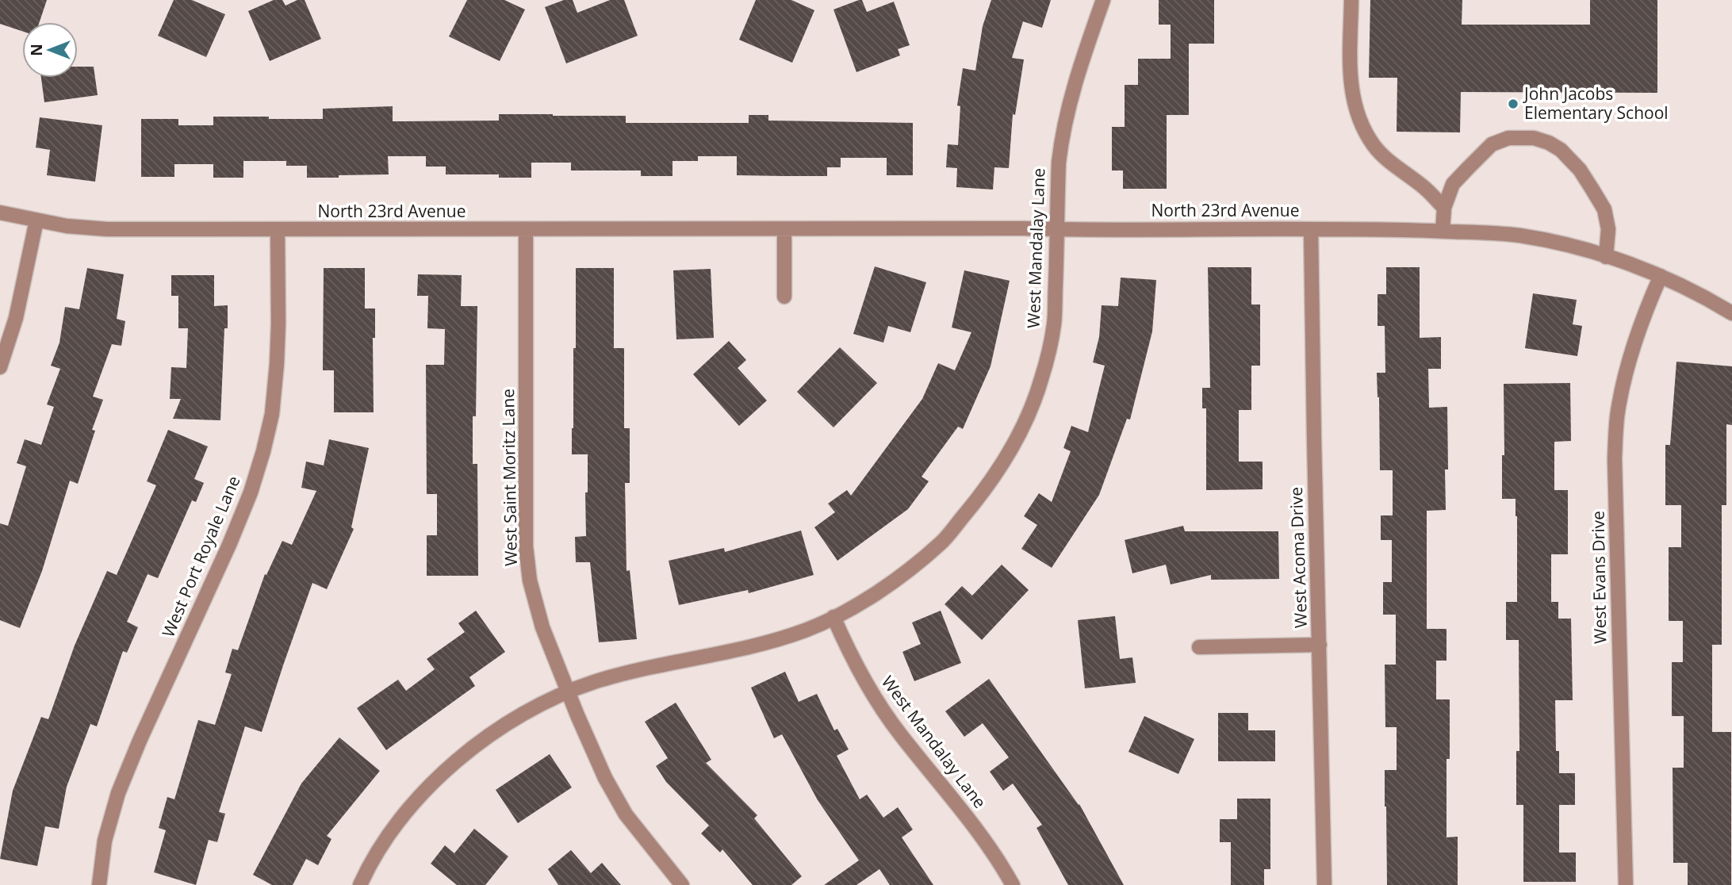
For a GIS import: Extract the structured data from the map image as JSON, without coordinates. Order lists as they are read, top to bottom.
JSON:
{
  "streets": {
    "street": [
      "North 23rd Avenue",
      "West Mandalay Lane",
      "West Saint Moritz Lane",
      "West Port Royale Lane",
      "West Acoma Drive",
      "West Evans Drive"
    ]
  },
  "crossings": [
    ["North 23rd Avenue", "West Mandalay Lane"],
    ["North 23rd Avenue", "West Saint Moritz Lane"],
    ["North 23rd Avenue", "West Port Royale Lane"],
    ["North 23rd Avenue", "West Acoma Drive"],
    ["North 23rd Avenue", "West Evans Drive"],
    ["West Mandalay Lane", "West Saint Moritz Lane"]
  ],
  "places": ["John Jacobs Elementary School"],
  "north": "left"
}
